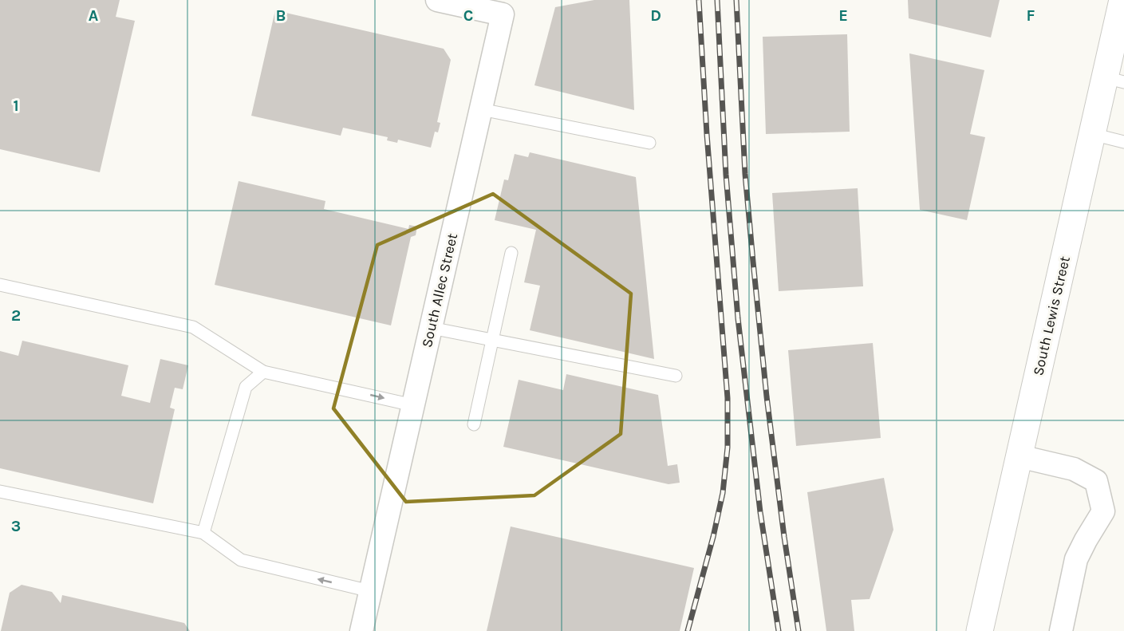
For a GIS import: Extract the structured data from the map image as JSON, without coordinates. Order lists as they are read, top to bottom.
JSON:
{
  "streets": {
    "main road": ["South Lewis Street"],
    "street": ["South Allec Street"]
  },
  "grid": {
    "columns": [
      "A",
      "B",
      "C",
      "D",
      "E",
      "F"
    ],
    "rows": ["1", "2", "3"]
  }
}
